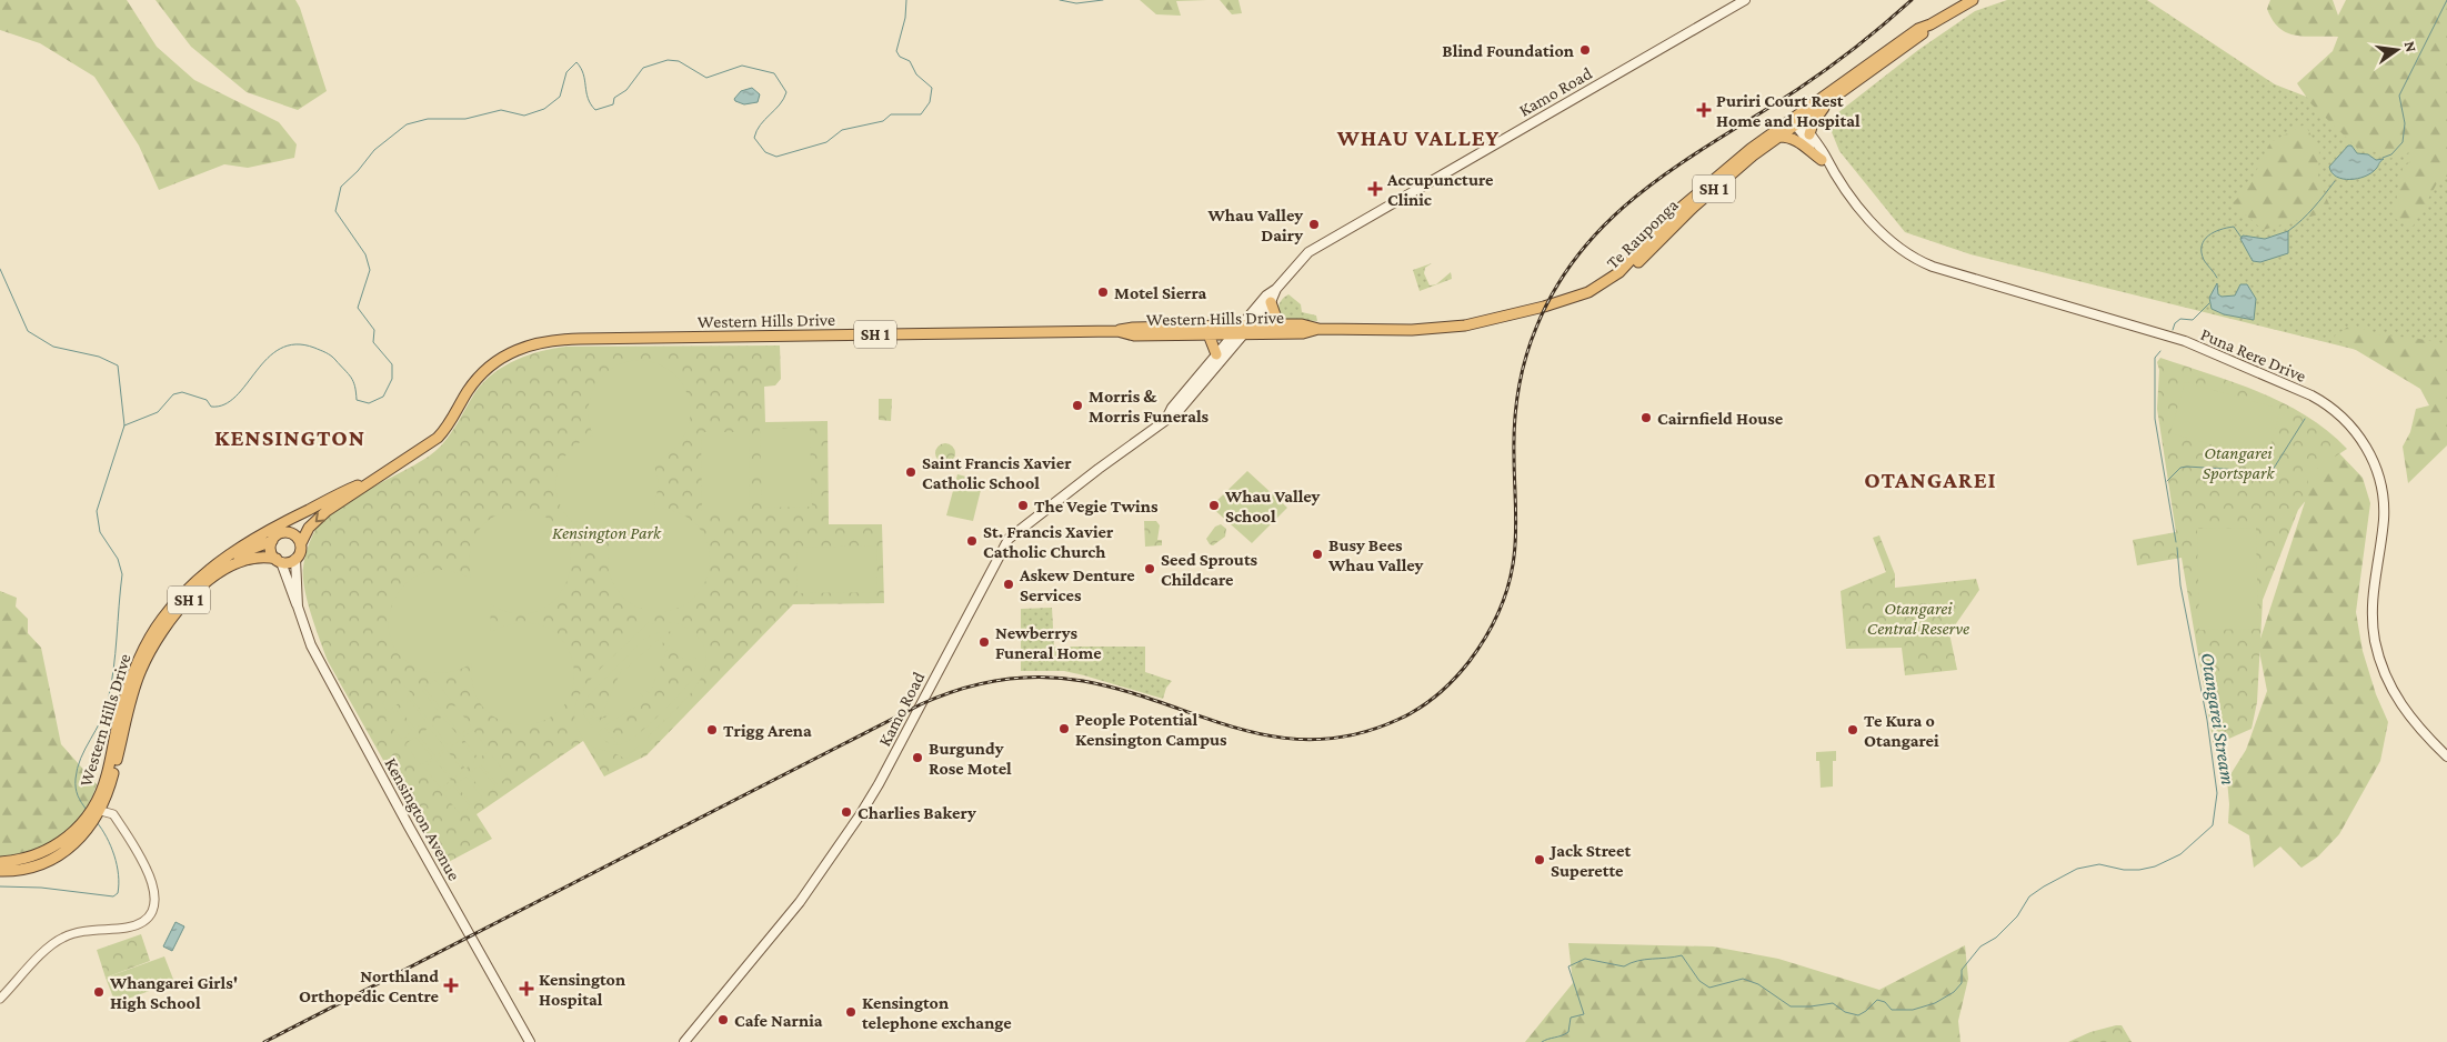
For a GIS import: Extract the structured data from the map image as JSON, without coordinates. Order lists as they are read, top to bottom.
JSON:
{
  "streets": {
    "highway": ["SH 1", "Te Rauponga", "Western Hills Drive"],
    "main road": ["Kamo Road", "Puna Rere Drive", "Kensington Avenue"]
  },
  "crossings": [
    ["Kamo Road", "Te Rauponga"],
    ["Kamo Road", "Western Hills Drive"],
    ["SH 1", "Western Hills Drive"],
    ["SH 1", "Kensington Avenue"],
    ["Te Rauponga", "Western Hills Drive"],
    ["Te Rauponga", "Puna Rere Drive"],
    ["Western Hills Drive", "Kensington Avenue"]
  ],
  "districts": ["WHAU VALLEY", "KENSINGTON", "OTANGAREI"],
  "water": ["Otangarei Stream"],
  "parks": ["Otangarei Sportspark", "Kensington Park", "Otangarei Central Reserve"],
  "places": {
    "other": [
      "Blind Foundation",
      "Whau Valley Dairy",
      "Motel Sierra",
      "Morris & Morris Funerals",
      "Cairnfield House",
      "Saint Francis Xavier Catholic School",
      "The Vegie Twins",
      "Whau Valley School",
      "St. Francis Xavier Catholic Church",
      "Busy Bees Whau Valley",
      "Seed Sprouts Childcare",
      "Askew Denture Services",
      "Newberrys Funeral Home",
      "People Potential Kensington Campus",
      "Trigg Arena",
      "Te Kura o Otangarei",
      "Burgundy Rose Motel",
      "Charlies Bakery",
      "Jack Street Superette",
      "Whangarei Girls' High School",
      "Kensington telephone exchange",
      "Cafe Narnia"
    ],
    "health": [
      "Puriri Court Rest Home and Hospital",
      "Accupuncture Clinic",
      "Northland Orthopedic Centre",
      "Kensington Hospital"
    ]
  },
  "north": "right"
}
